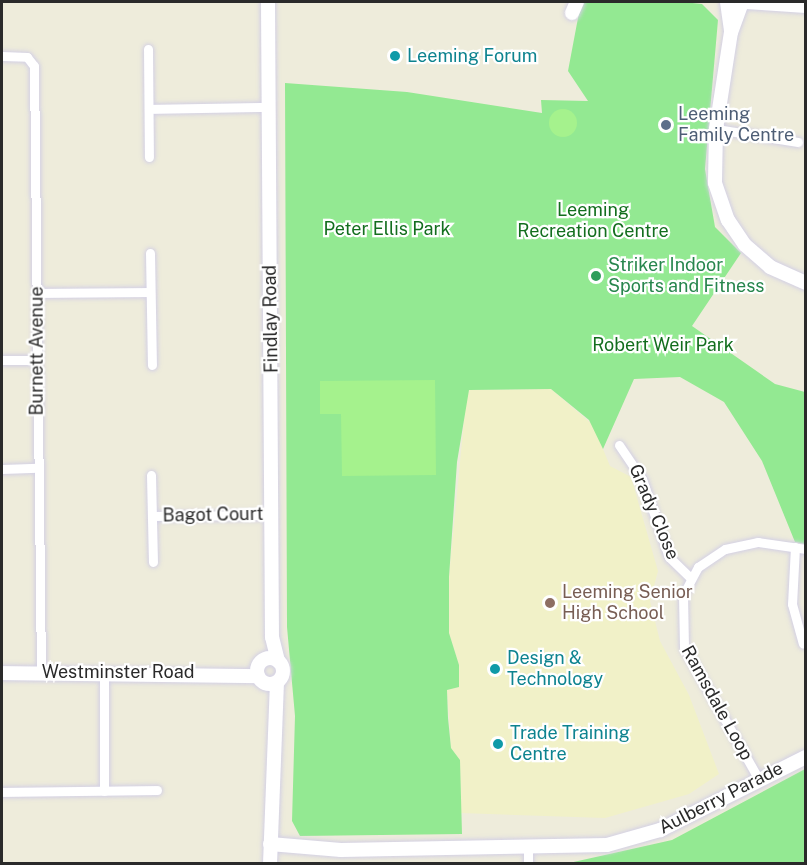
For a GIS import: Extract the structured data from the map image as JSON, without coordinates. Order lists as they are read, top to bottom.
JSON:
{
  "streets": {
    "main road": ["Findlay Road", "Westminster Road", "Aulberry Parade"],
    "street": [
      "Burnett Avenue",
      "Grady Close",
      "Bagot Court",
      "Ramsdale Loop"
    ]
  },
  "crossings": [
    ["Findlay Road", "Bagot Court"],
    ["Findlay Road", "Westminster Road"],
    ["Burnett Avenue", "Westminster Road"],
    ["Grady Close", "Ramsdale Loop"],
    ["Ramsdale Loop", "Aulberry Parade"]
  ],
  "parks": ["Leeming Recreation Centre", "Peter Ellis Park", "Robert Weir Park"],
  "places": [
    "Leeming Forum",
    "Leeming Family Centre",
    "Striker Indoor Sports and Fitness",
    "Leeming Senior High School",
    "Design & Technology",
    "Trade Training Centre"
  ]
}
